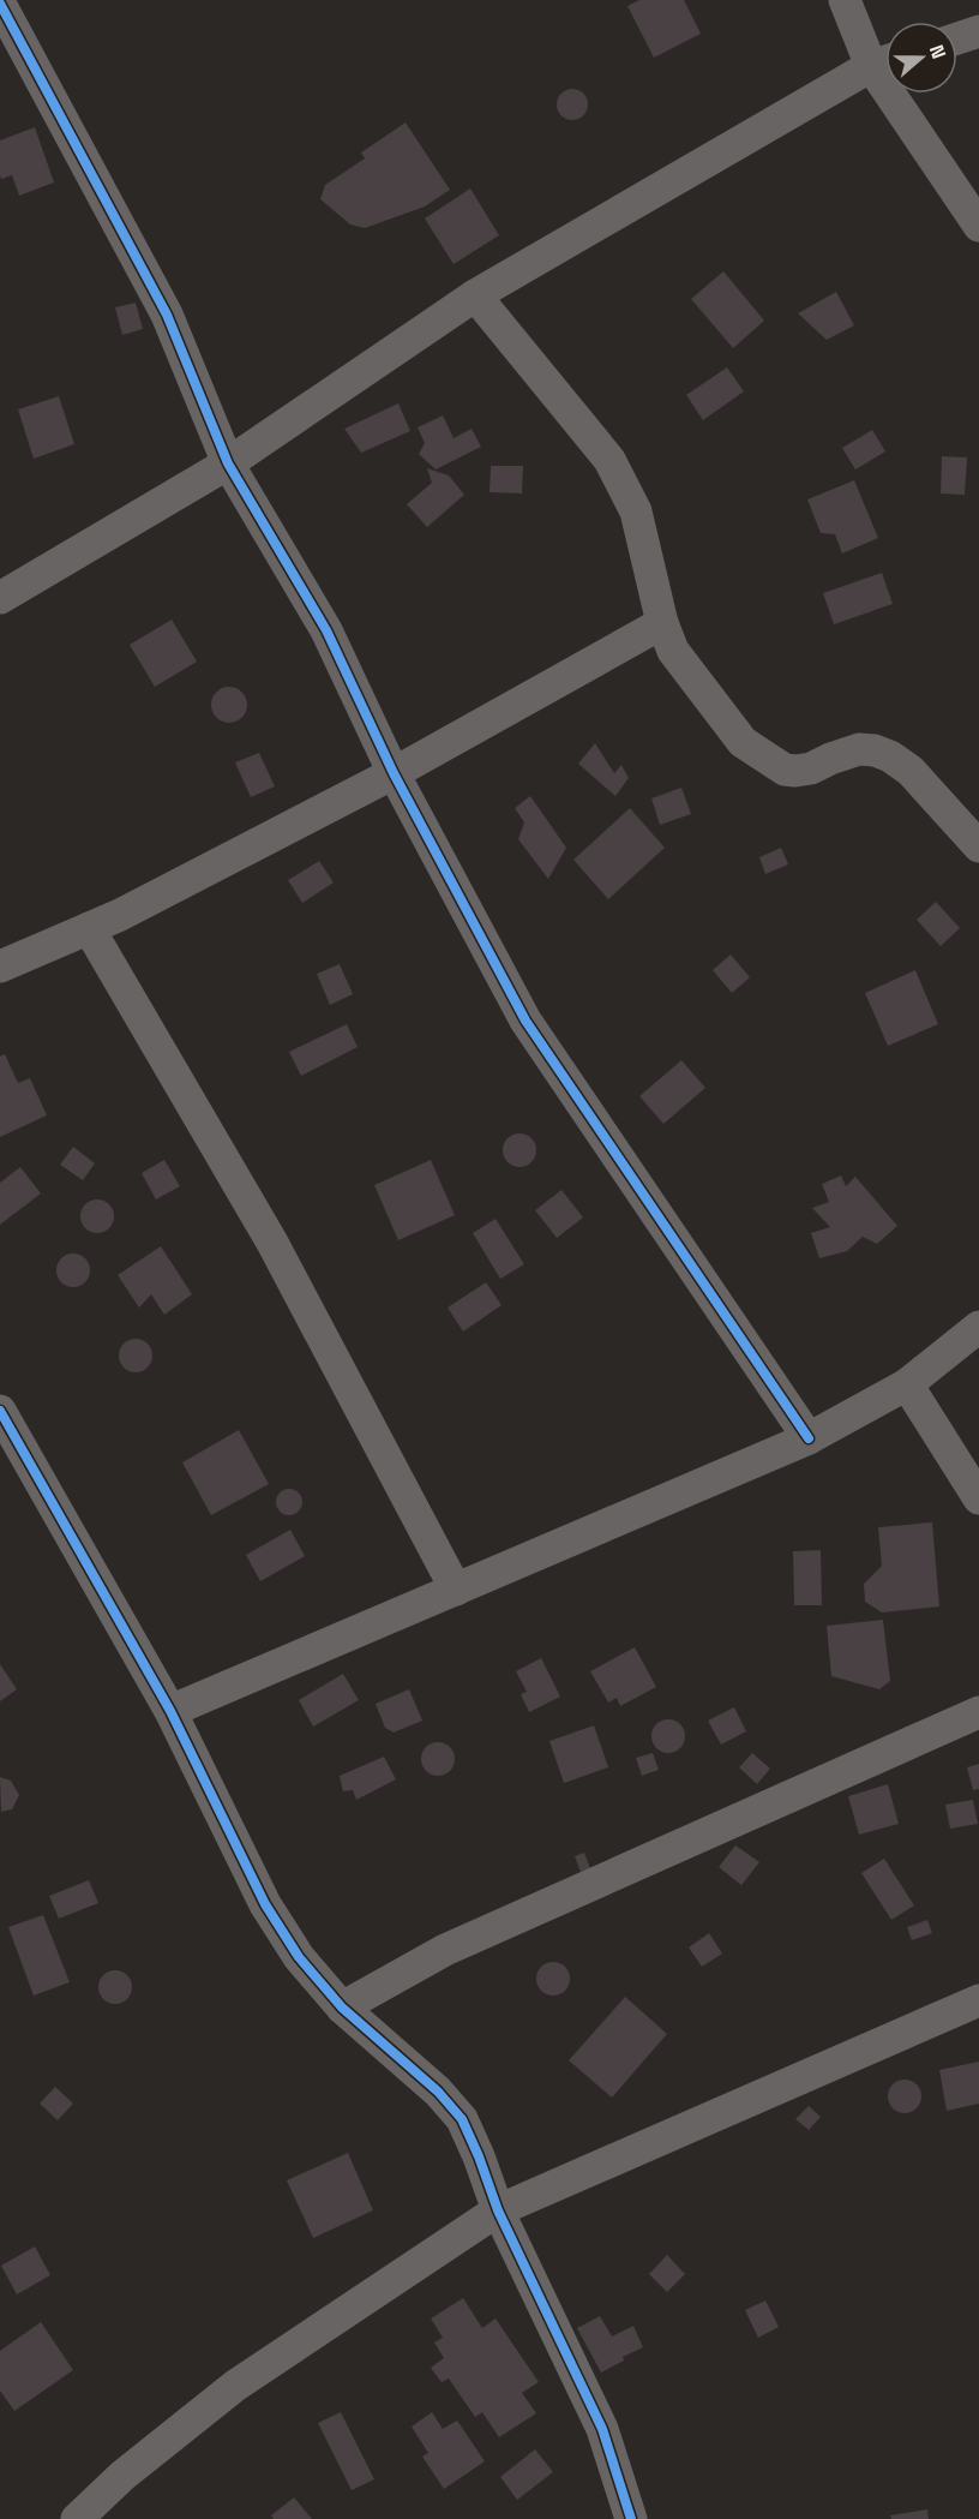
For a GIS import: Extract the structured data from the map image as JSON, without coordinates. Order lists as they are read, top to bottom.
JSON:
{
  "north": "right"
}
